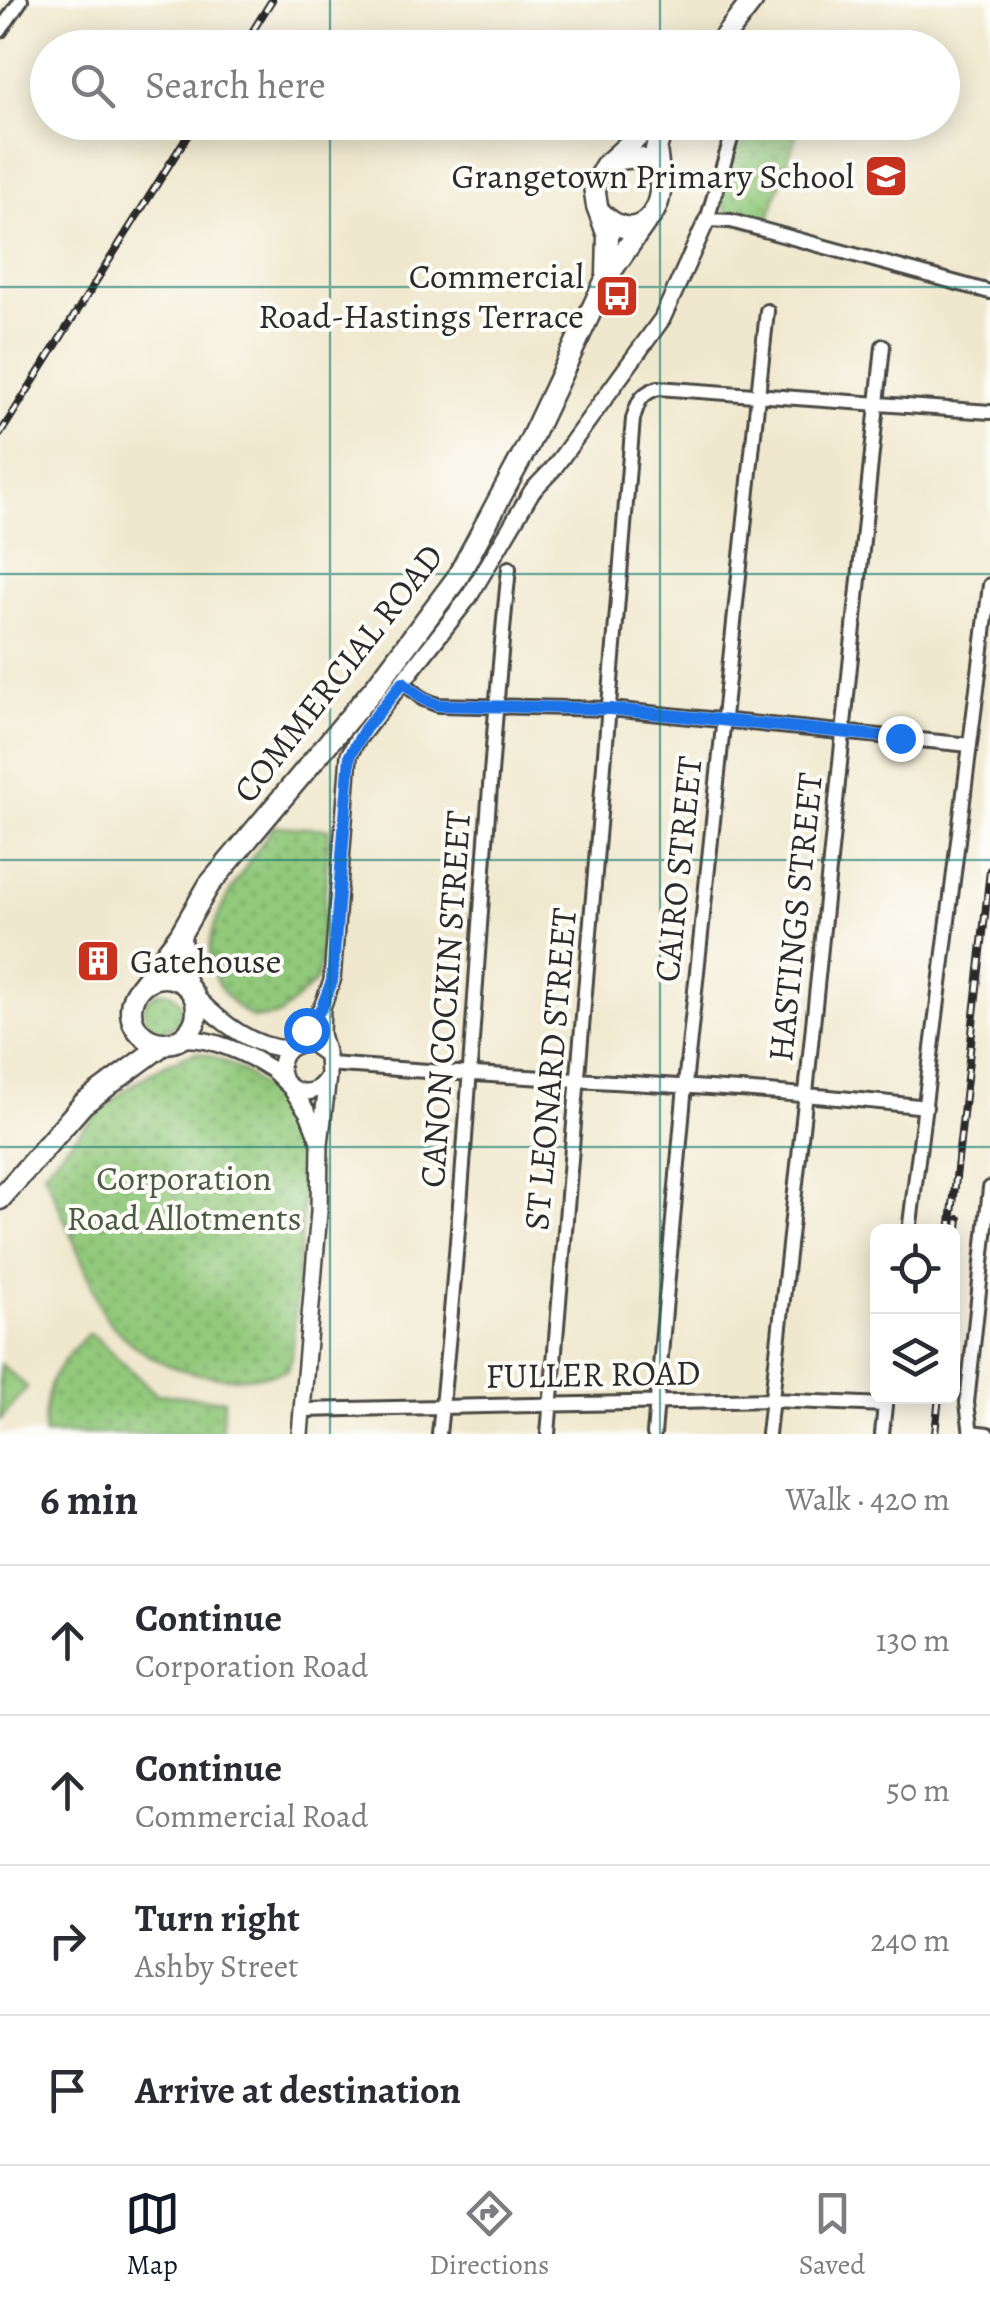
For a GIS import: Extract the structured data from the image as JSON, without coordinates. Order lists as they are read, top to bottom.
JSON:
{
  "streets": {
    "highway": ["COMMERCIAL ROAD"],
    "street": [
      "CAIRO STREET",
      "HASTINGS STREET",
      "CANON COCKIN STREET",
      "ST LEONARD STREET",
      "FULLER ROAD"
    ]
  },
  "crossings": [
    ["CAIRO STREET", "ST LEONARD STREET"],
    ["CAIRO STREET", "FULLER ROAD"],
    ["HASTINGS STREET", "FULLER ROAD"],
    ["CANON COCKIN STREET", "FULLER ROAD"],
    ["ST LEONARD STREET", "FULLER ROAD"]
  ],
  "parks": ["Corporation Road Allotments"],
  "places": {
    "school or university": ["Grangetown Primary School"],
    "bus stop": ["Commercial Road-Hastings Terrace"],
    "building": ["Gatehouse"]
  },
  "page": {
    "search": "Search here",
    "heading": ["6 min", "Walk · 420 m"],
    "list": [
      ["Continue", "Corporation Road", "130 m"],
      ["Continue", "Commercial Road", "50 m"],
      ["Turn right", "Ashby Street", "240 m"],
      "Arrive at destination"
    ],
    "nav": ["Map", "Directions", "Saved"]
  }
}
